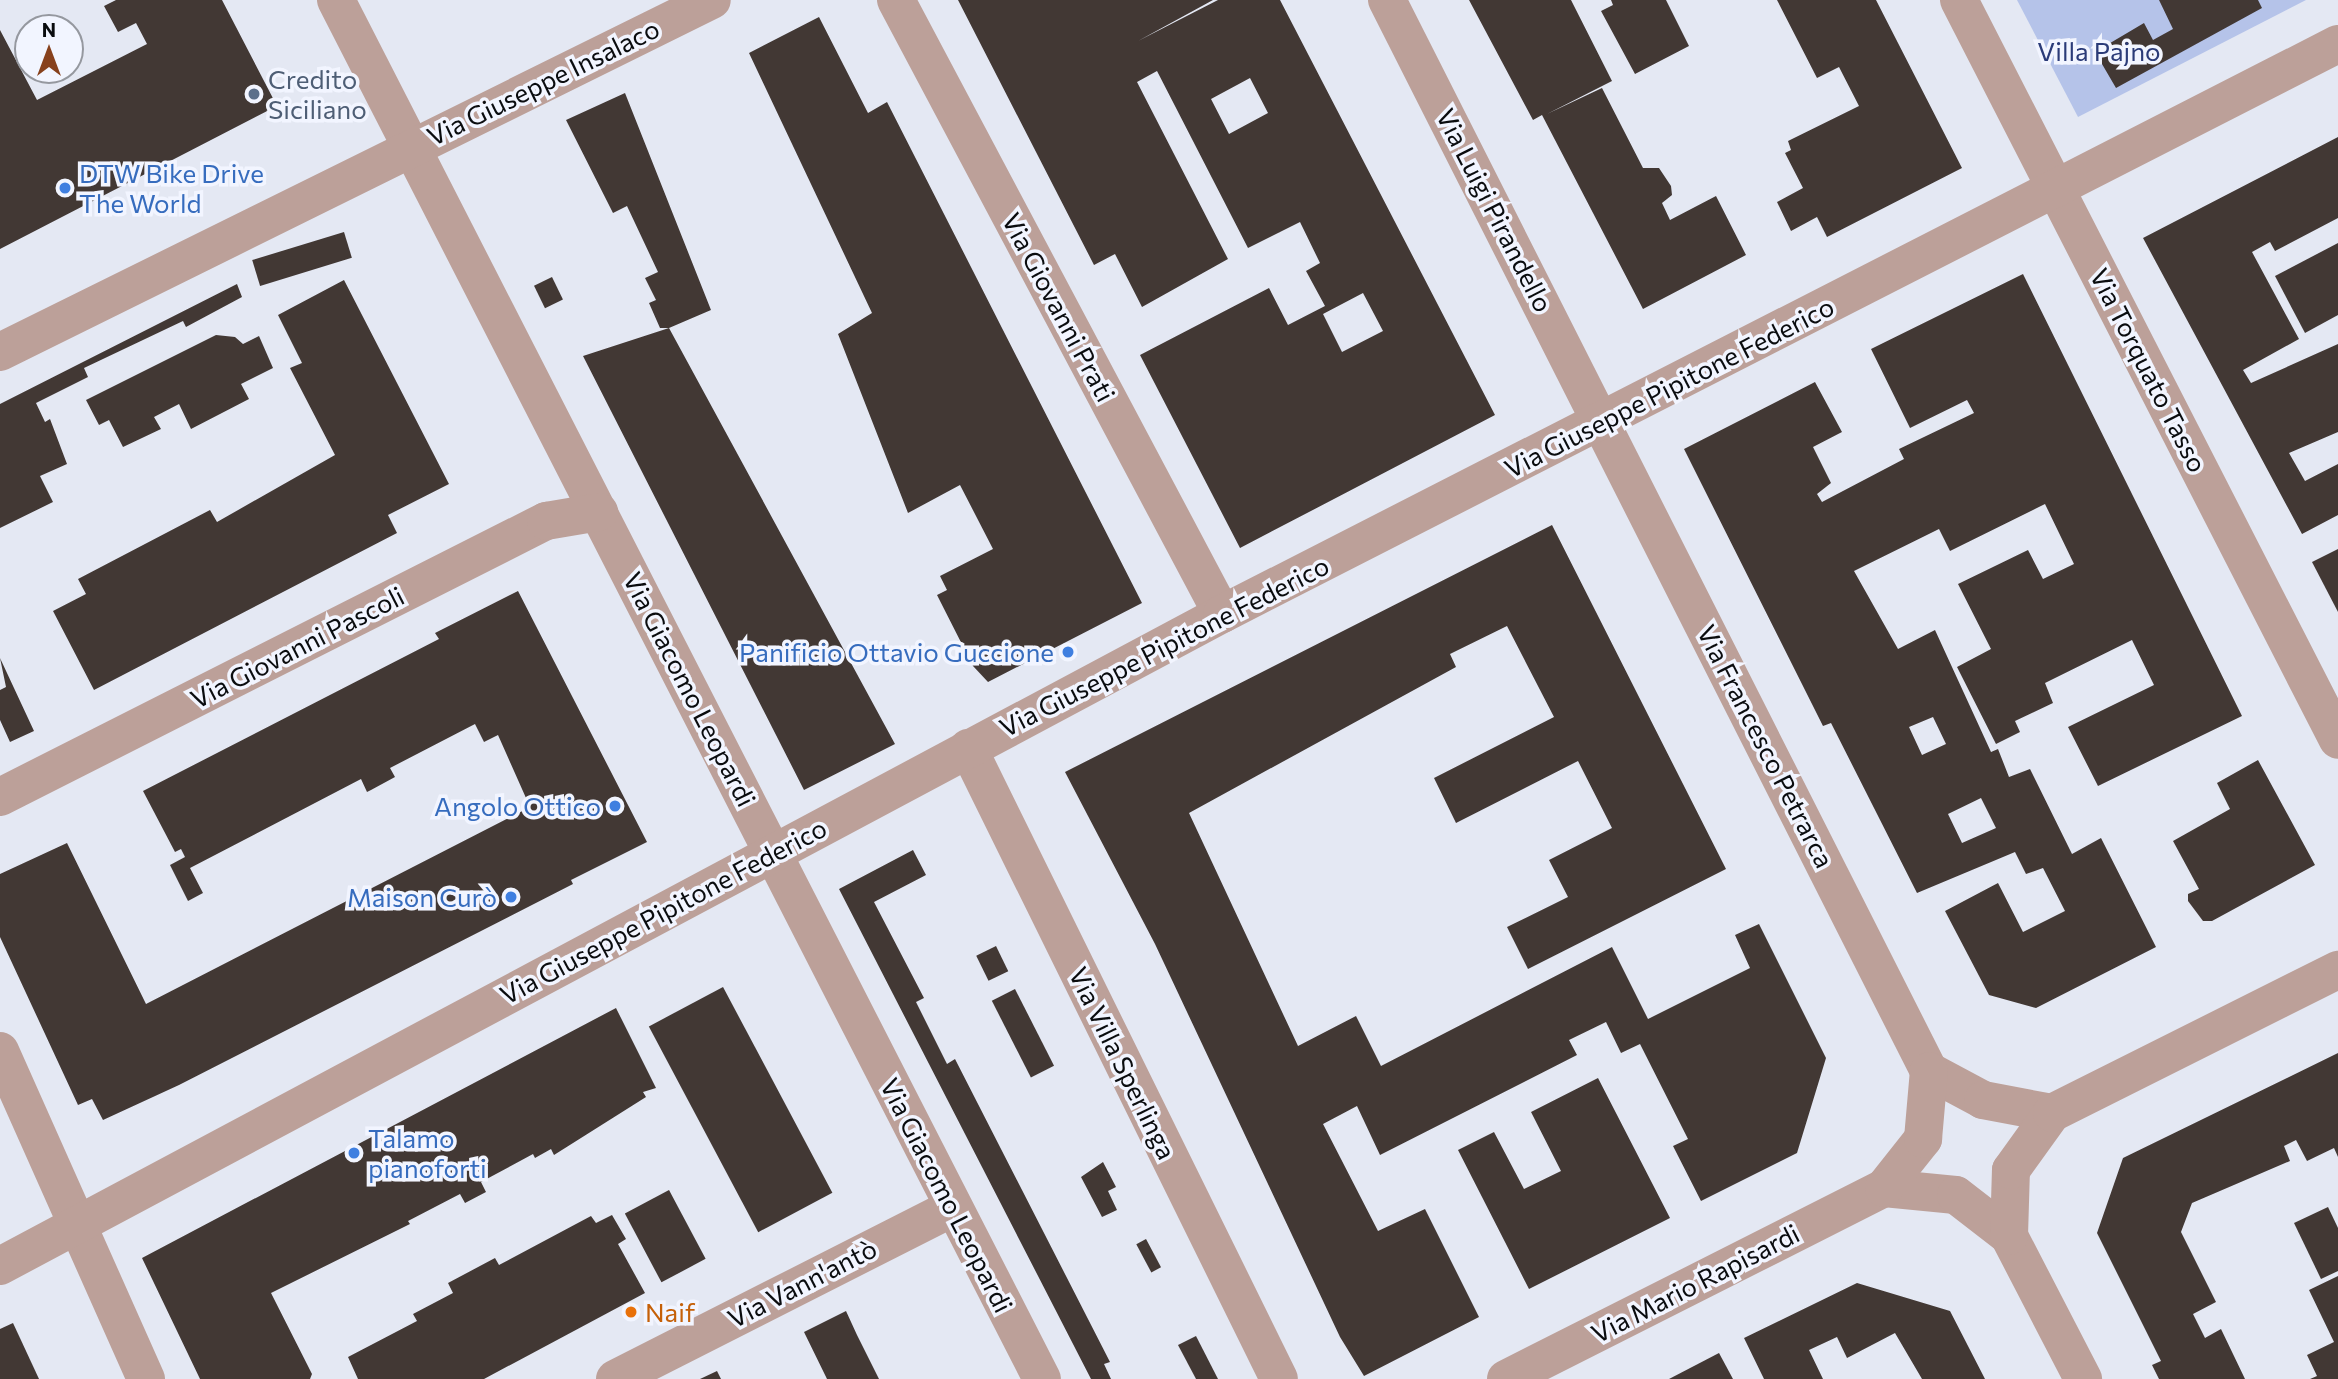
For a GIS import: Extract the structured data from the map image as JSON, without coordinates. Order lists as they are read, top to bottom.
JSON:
{
  "streets": {
    "street": [
      "Via Giuseppe Insalaco",
      "Via Luigi Pirandello",
      "Via Giovanni Prati",
      "Via Torquato Tasso",
      "Via Giuseppe Pipitone Federico",
      "Via Giovanni Pascoli",
      "Via Giacomo Leopardi",
      "Via Francesco Petrarca",
      "Via Villa Sperlinga",
      "Via Vann'antò",
      "Via Mario Rapisardi"
    ]
  },
  "crossings": [
    ["Via Giuseppe Insalaco", "Via Giacomo Leopardi"],
    ["Via Luigi Pirandello", "Via Giuseppe Pipitone Federico"],
    ["Via Luigi Pirandello", "Via Francesco Petrarca"],
    ["Via Giovanni Prati", "Via Giuseppe Pipitone Federico"],
    ["Via Torquato Tasso", "Via Giuseppe Pipitone Federico"],
    ["Via Giuseppe Pipitone Federico", "Via Giacomo Leopardi"],
    ["Via Giuseppe Pipitone Federico", "Via Francesco Petrarca"],
    ["Via Giuseppe Pipitone Federico", "Via Villa Sperlinga"],
    ["Via Giovanni Pascoli", "Via Giacomo Leopardi"],
    ["Via Giacomo Leopardi", "Via Vann'antò"]
  ],
  "parks": ["Villa Pajno"],
  "places": [
    "Credito Siciliano",
    "DTW Bike Drive The World",
    "Panificio Ottavio Guccione",
    "Angolo Ottico",
    "Maison Curò",
    "Talamo pianoforti",
    "Naif"
  ],
  "north": "top"
}
